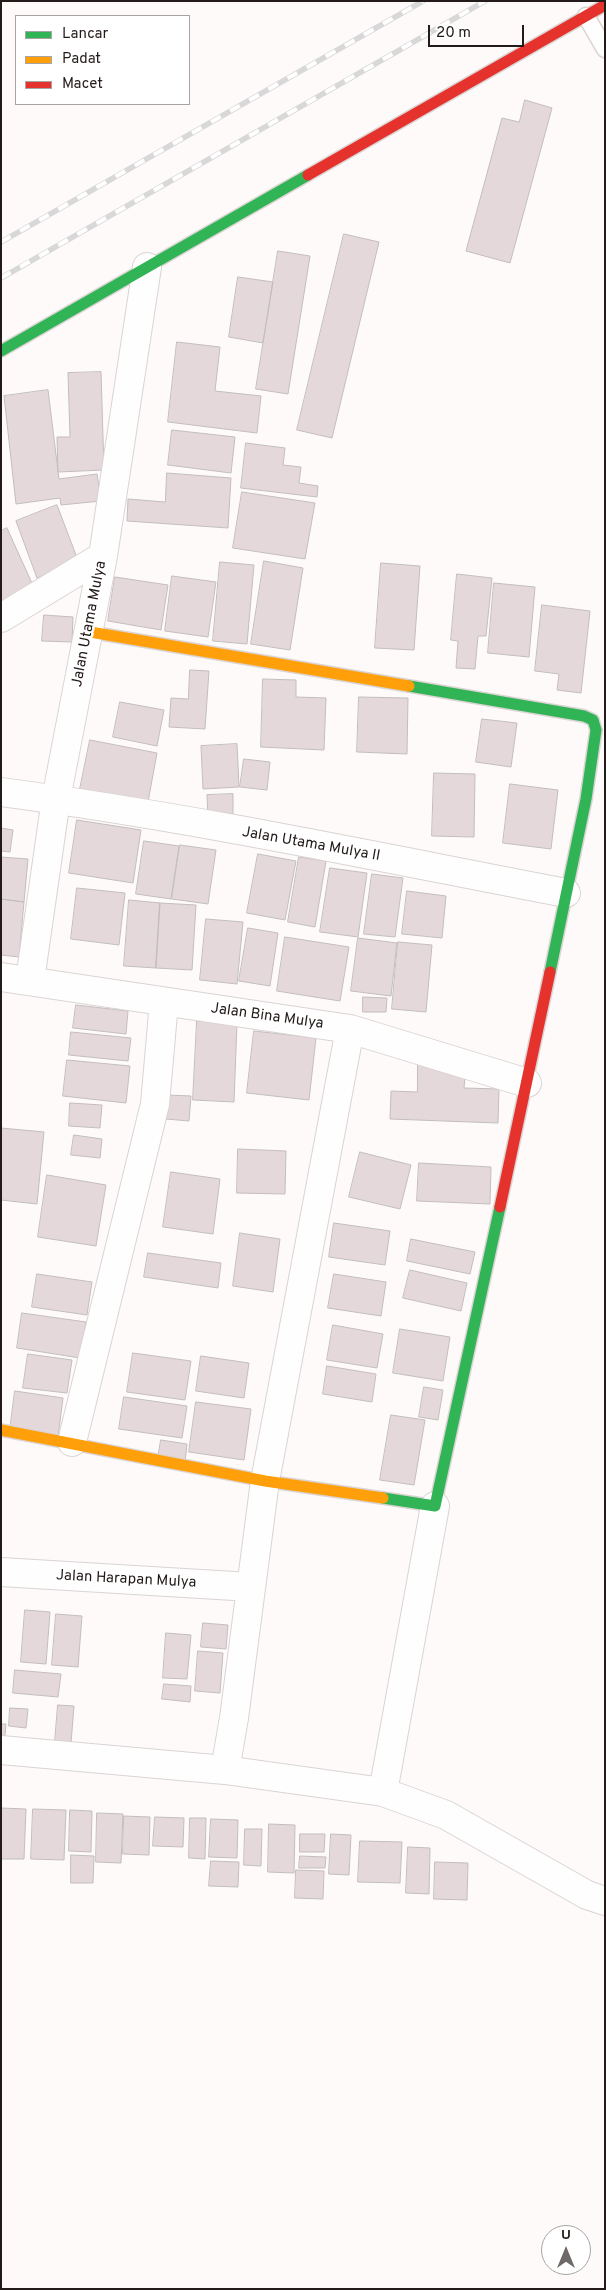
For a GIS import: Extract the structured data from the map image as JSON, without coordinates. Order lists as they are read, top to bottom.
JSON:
{
  "streets": {
    "street": [
      "Jalan Utama Mulya",
      "Jalan Utama Mulya II",
      "Jalan Bina Mulya",
      "Jalan Harapan Mulya"
    ]
  },
  "crossings": [
    ["Jalan Utama Mulya", "Jalan Utama Mulya II"],
    ["Jalan Utama Mulya", "Jalan Bina Mulya"]
  ],
  "legend": ["Lancar", "Padat", "Macet"],
  "scale_bar": "20 m",
  "north": "top"
}
